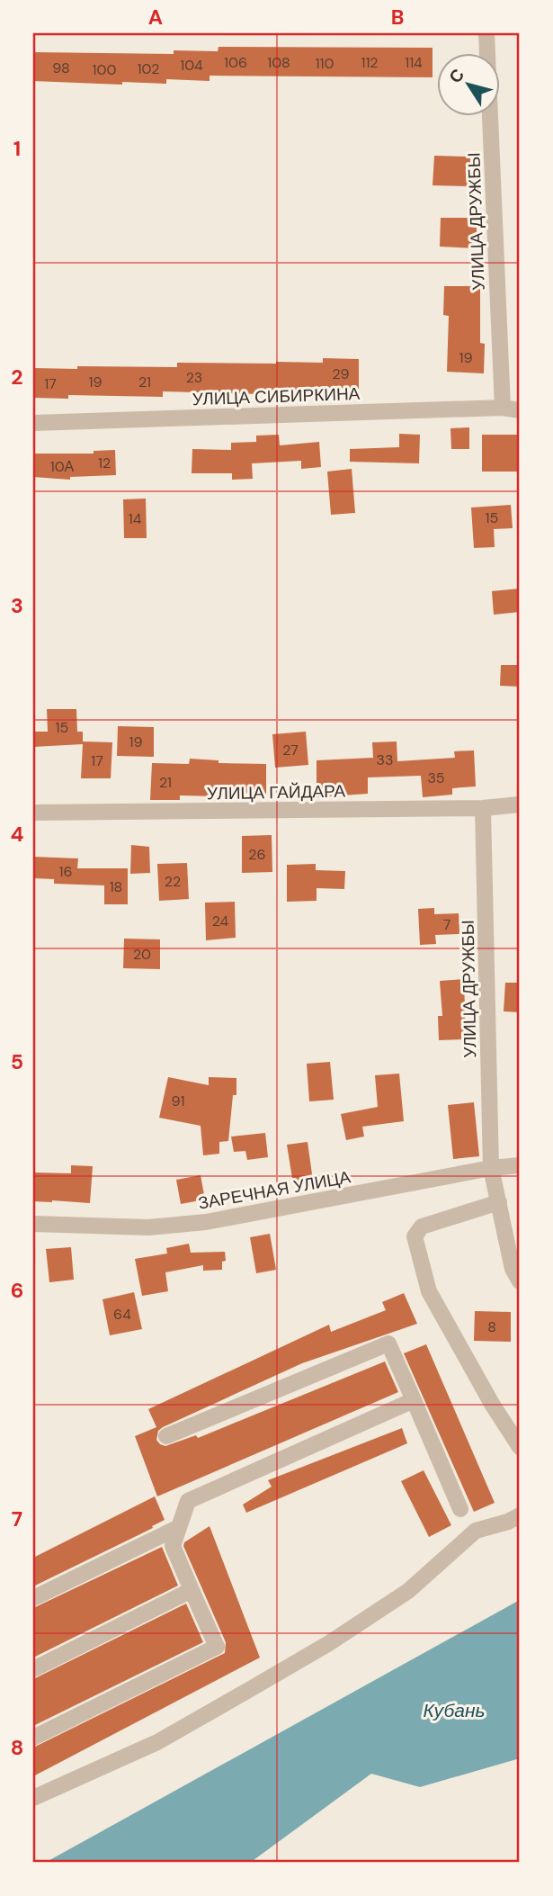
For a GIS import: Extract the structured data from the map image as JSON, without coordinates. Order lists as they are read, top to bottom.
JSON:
{
  "streets": {
    "street": [
      "УЛИЦА ДРУЖБЫ",
      "УЛИЦА СИБИРКИНА",
      "УЛИЦА ГАЙДАРА",
      "ЗАРЕЧНАЯ УЛИЦА"
    ]
  },
  "crossings": [
    ["УЛИЦА ДРУЖБЫ", "УЛИЦА СИБИРКИНА"],
    ["УЛИЦА ДРУЖБЫ", "УЛИЦА ГАЙДАРА"],
    ["УЛИЦА ДРУЖБЫ", "ЗАРЕЧНАЯ УЛИЦА"]
  ],
  "water": ["Кубань"],
  "house_numbers": [
    "106",
    "108",
    "112",
    "114",
    "110",
    "104",
    "98",
    "102",
    "100",
    "19",
    "29",
    "23",
    "19",
    "21",
    "17",
    "12",
    "10А",
    "15",
    "14",
    "15",
    "19",
    "27",
    "33",
    "17",
    "35",
    "21",
    "26",
    "16",
    "22",
    "18",
    "24",
    "7",
    "20",
    "91",
    "64",
    "8"
  ],
  "north": "top left",
  "grid": {
    "columns": ["A", "B"],
    "rows": [
      "1",
      "2",
      "3",
      "4",
      "5",
      "6",
      "7",
      "8"
    ]
  }
}
